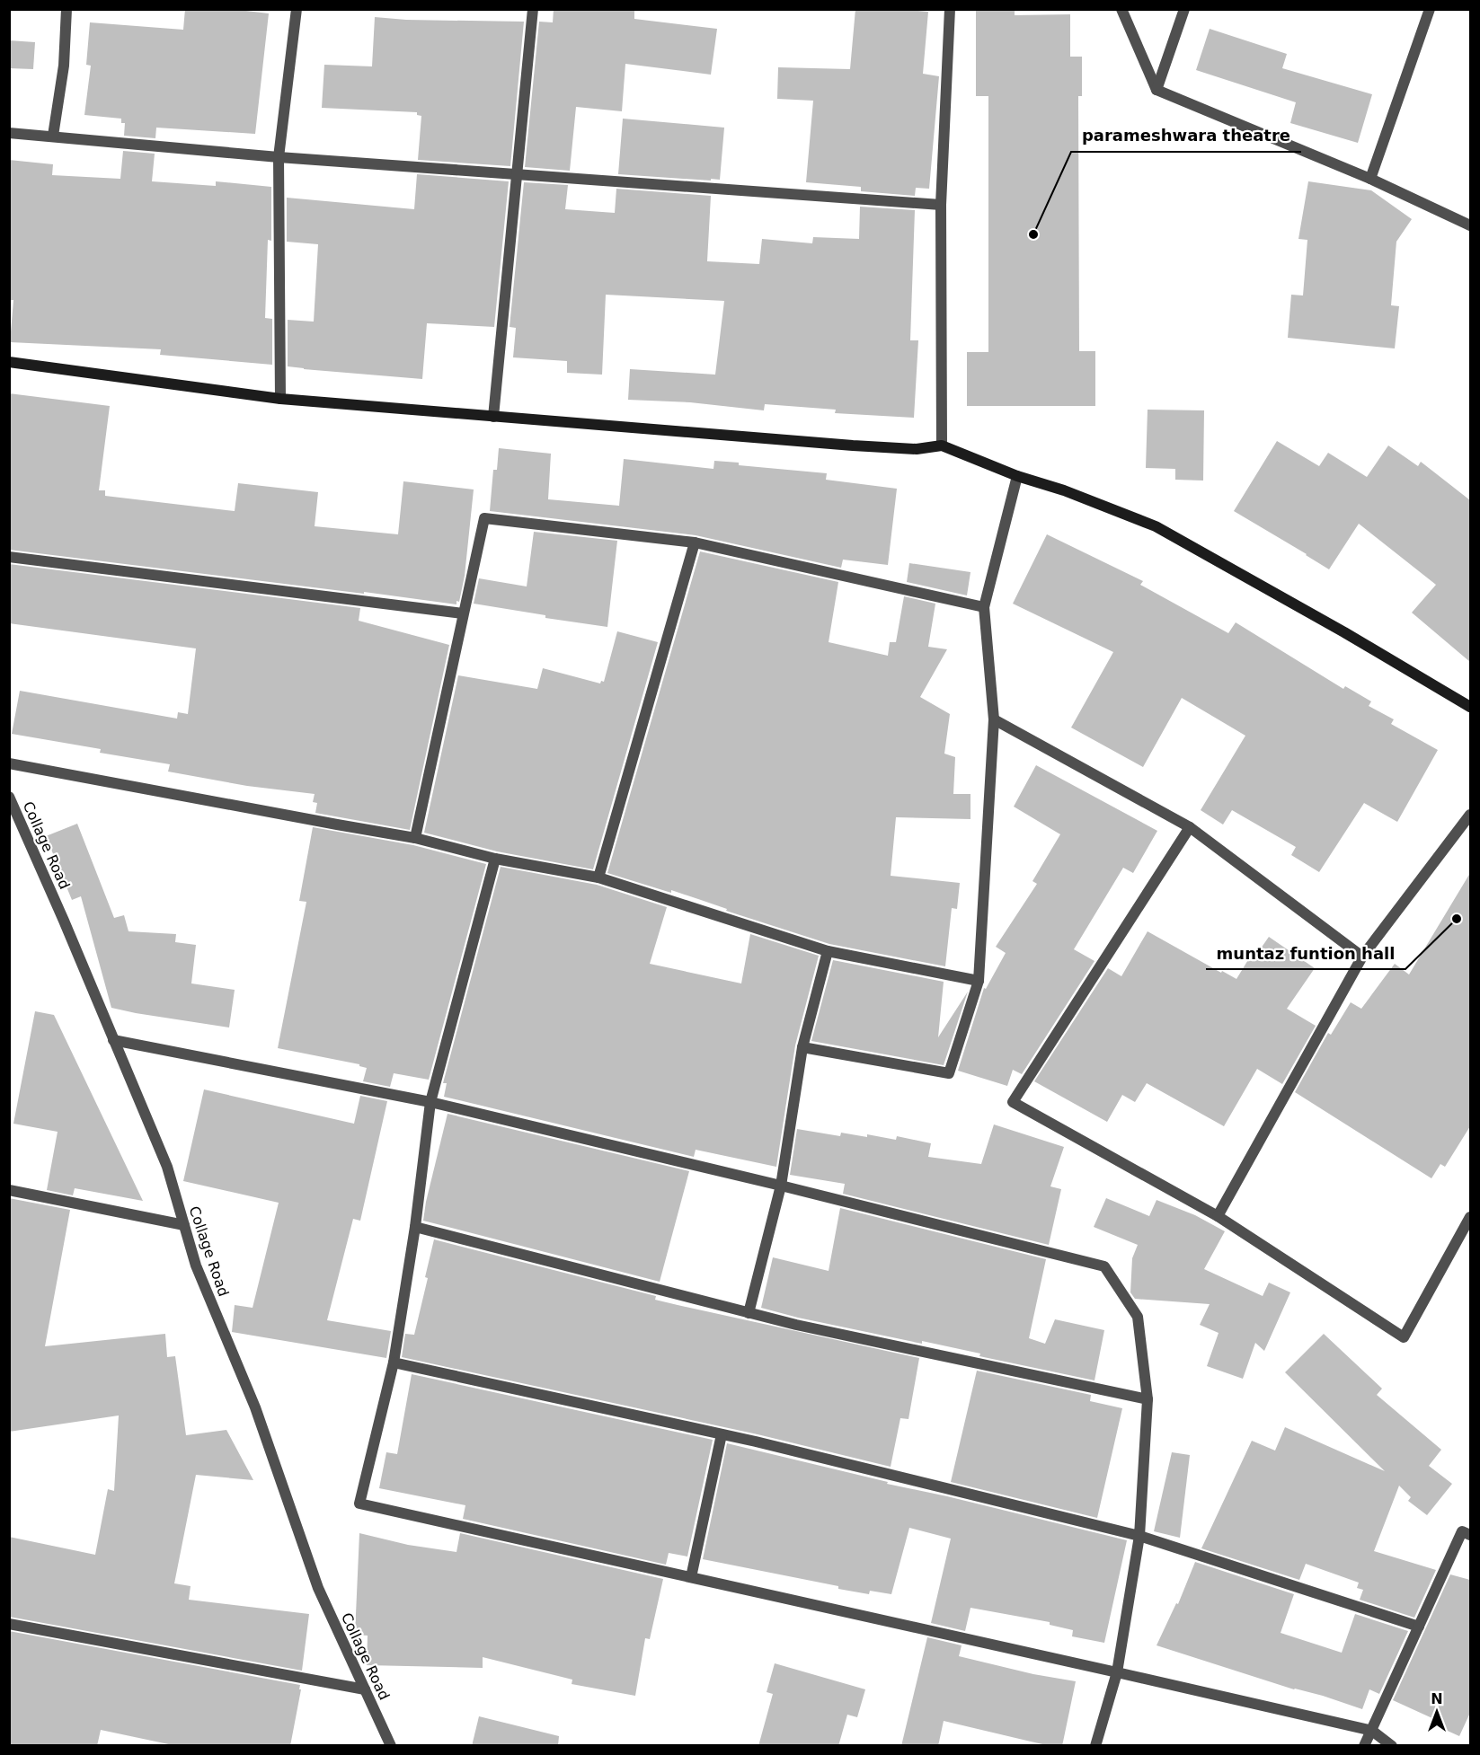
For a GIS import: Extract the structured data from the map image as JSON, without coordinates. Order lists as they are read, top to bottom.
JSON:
{
  "streets": {
    "street": ["Collage Road"]
  },
  "places": ["parameshwara theatre", "muntaz funtion hall"],
  "north": "top"
}
